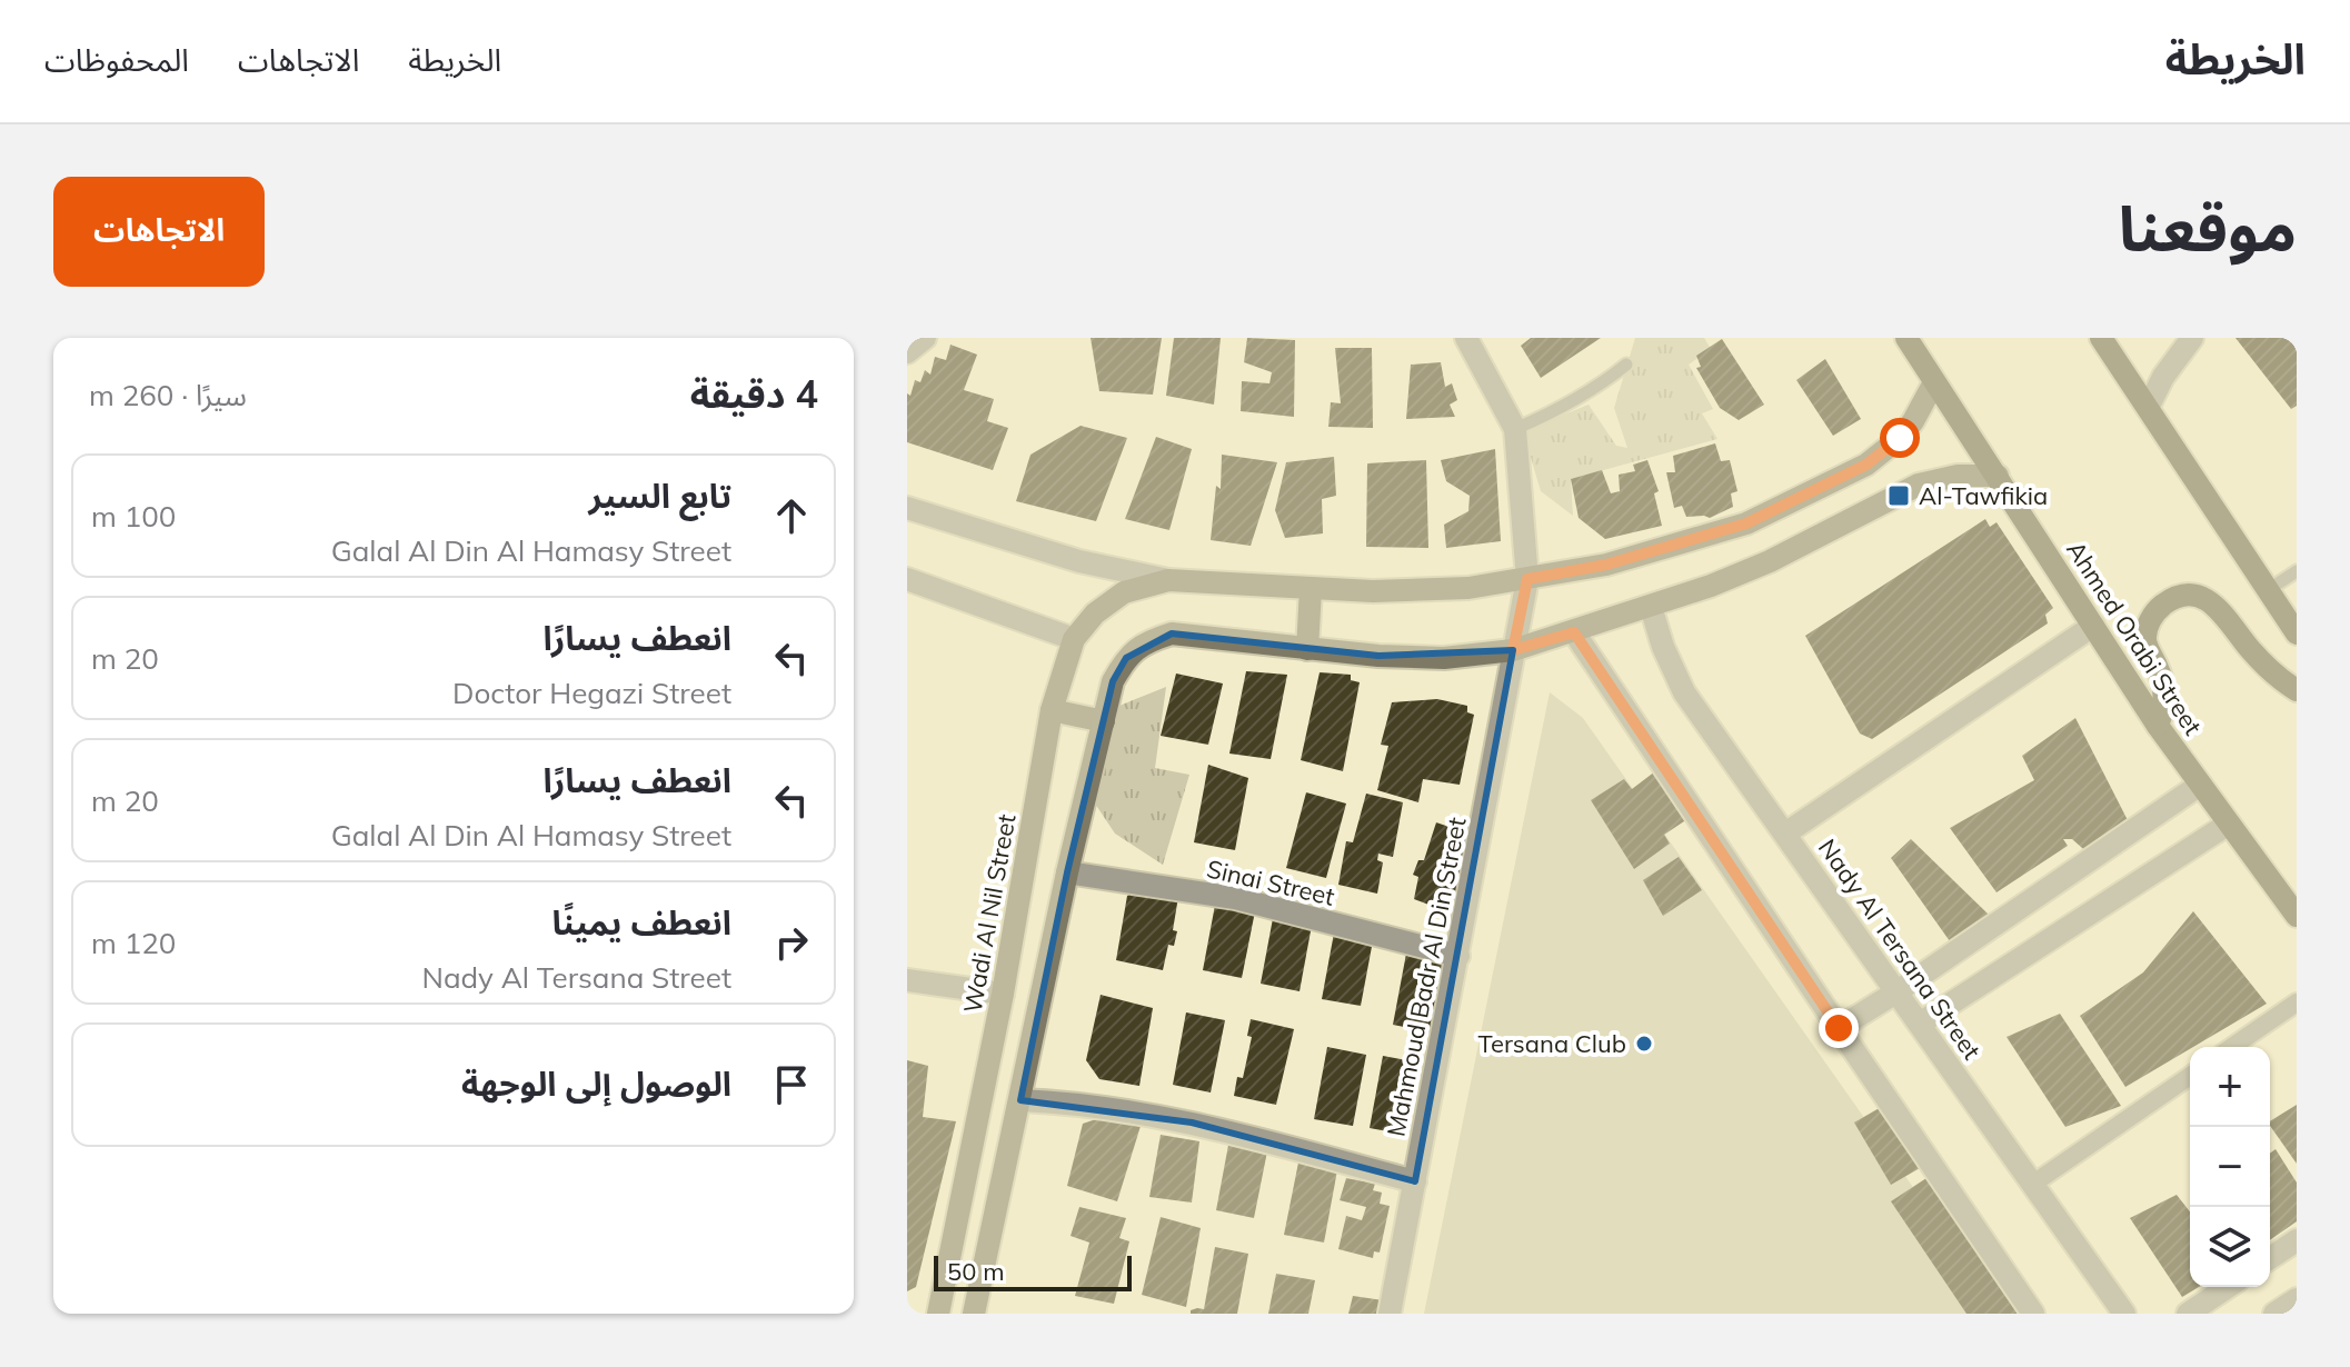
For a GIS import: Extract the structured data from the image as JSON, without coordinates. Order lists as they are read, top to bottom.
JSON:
{
  "streets": {
    "main road": ["Ahmed Orabi Street", "Wadi Al Nil Street"],
    "street": ["Sinai Street", "Nady Al Tersana Street", "Mahmoud Badr Al Din Street"]
  },
  "crossings": [
    ["Ahmed Orabi Street", "Wadi Al Nil Street"],
    ["Sinai Street", "Mahmoud Badr Al Din Street"],
    ["Wadi Al Nil Street", "Mahmoud Badr Al Din Street"]
  ],
  "places": {
    "transit": ["Al-Tawfikia"],
    "other": ["Tersana Club"]
  },
  "scale_bar": "50 m",
  "page": {
    "header": "الخريطة",
    "nav": ["الخريطة", "الاتجاهات", "المحفوظات"],
    "title": "موقعنا",
    "buttons": "الاتجاهات",
    "heading": ["4 دقيقة", "سيرًا · 260 m"],
    "list": [
      ["تابع السير", "Galal Al Din Al Hamasy Street", "100 m"],
      ["انعطف يسارًا", "Doctor Hegazi Street", "20 m"],
      ["انعطف يسارًا", "Galal Al Din Al Hamasy Street", "20 m"],
      ["انعطف يمينًا", "Nady Al Tersana Street", "120 m"],
      "الوصول إلى الوجهة"
    ],
    "map_buttons": ["+", "−"],
    "scale": "50 m"
  }
}
